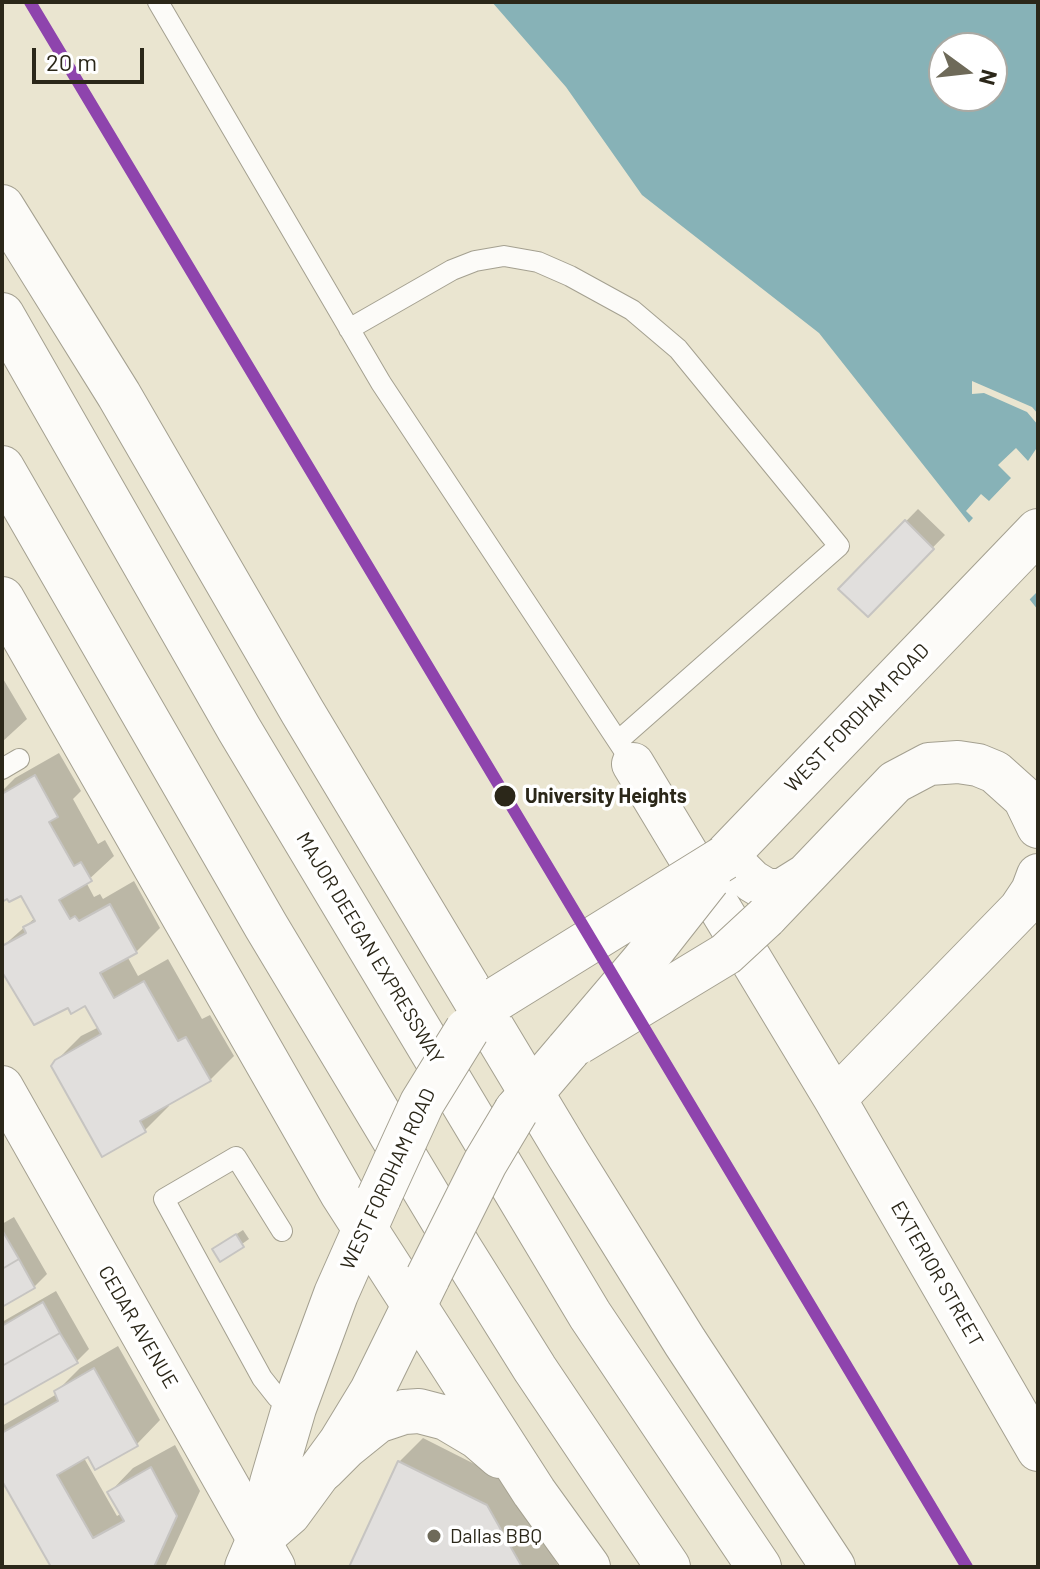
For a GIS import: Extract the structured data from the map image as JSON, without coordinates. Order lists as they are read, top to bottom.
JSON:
{
  "streets": {
    "main road": ["WEST FORDHAM ROAD", "MAJOR DEEGAN EXPRESSWAY"],
    "street": ["EXTERIOR STREET", "CEDAR AVENUE"]
  },
  "crossings": [
    ["WEST FORDHAM ROAD", "CEDAR AVENUE"]
  ],
  "places": ["University Heights", "Dallas BBQ"],
  "scale_bar": "20 m",
  "north": "right"
}
